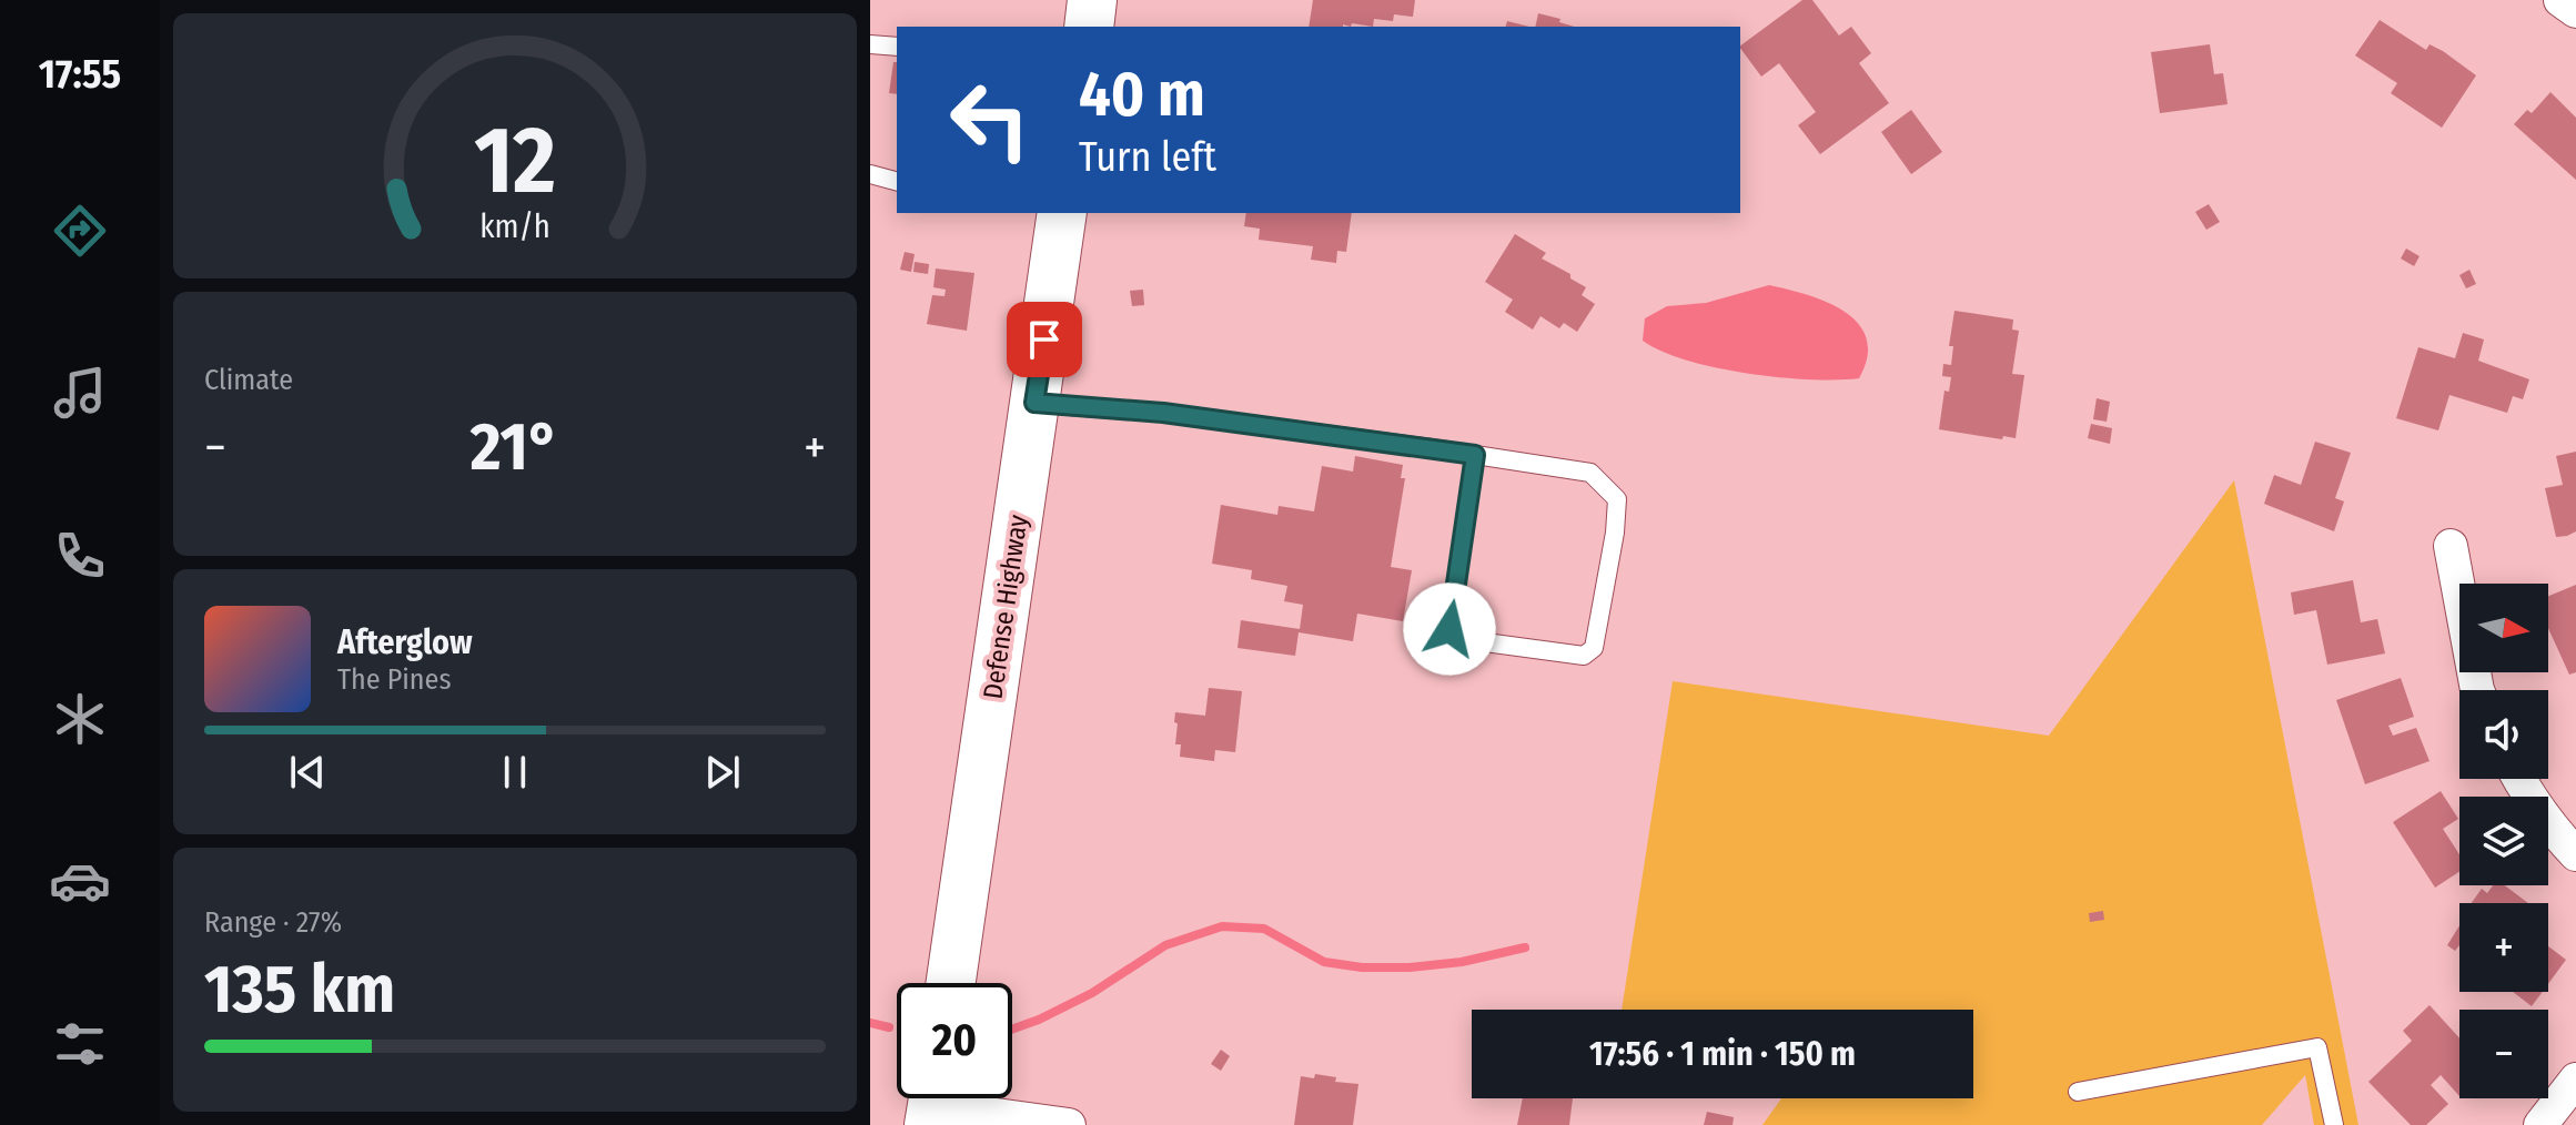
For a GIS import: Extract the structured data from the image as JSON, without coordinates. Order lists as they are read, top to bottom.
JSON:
{
  "streets": {
    "main road": ["Defense Highway"]
  },
  "north": "right",
  "page": {
    "tabs": "17:55",
    "turn": ["40 m", "Turn left"],
    "tile": [
      "Climate",
      ["Range · 27%", "135 km"]
    ],
    "heat": ["−", "21°", "+"],
    "map_buttons": ["+", "−"],
    "song": ["Afterglow", "The Pines"],
    "limit": "20",
    "trip": "17:56 · 1 min · 150 m",
    "gauge": ["12", "km/h"]
  }
}
